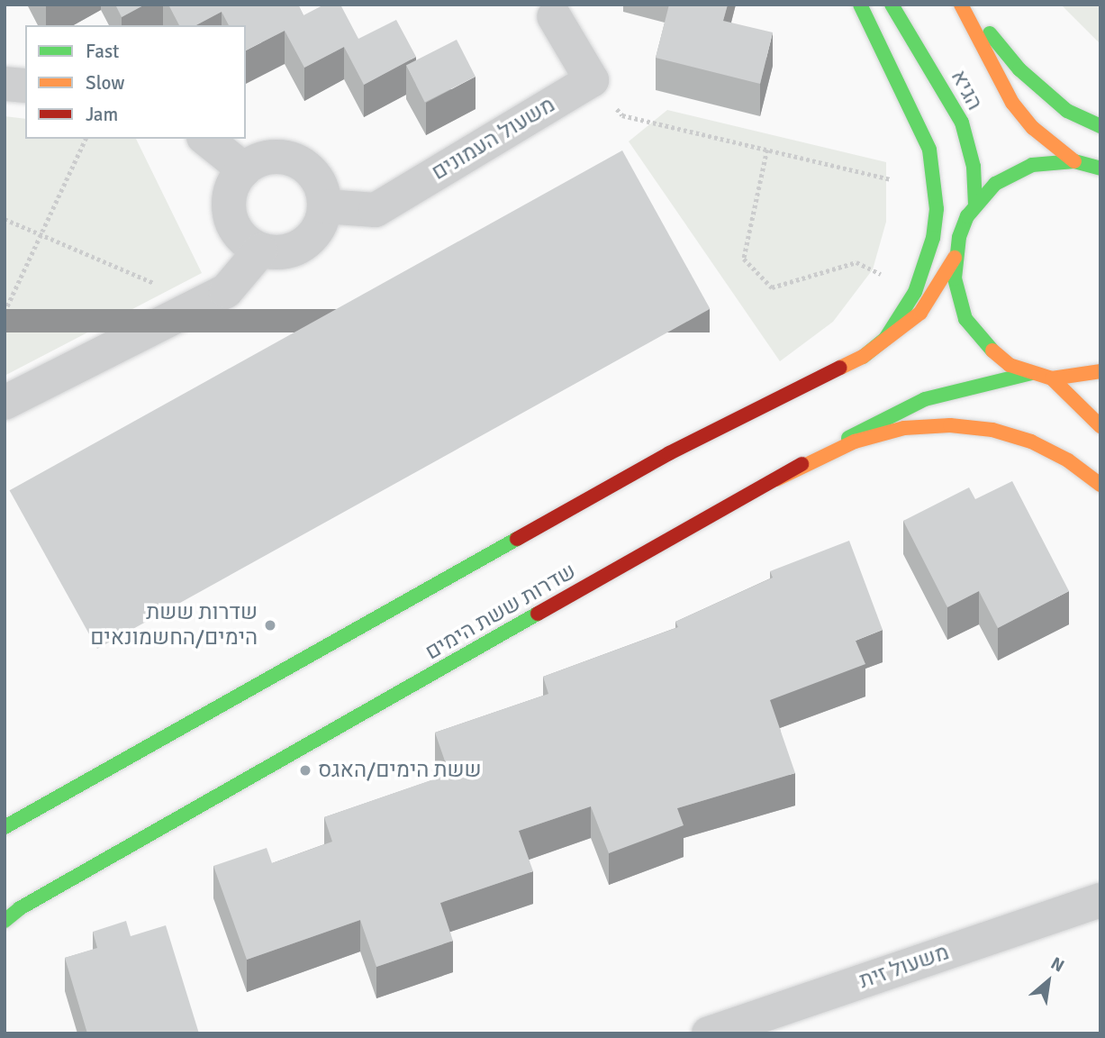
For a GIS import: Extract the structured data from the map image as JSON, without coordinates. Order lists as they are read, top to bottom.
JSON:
{
  "streets": {
    "main road": ["הגיא", "שדרות ששת הימים"],
    "street": ["משעול העמונים", "משעול זית"]
  },
  "places": ["שדרות ששת הימים/החשמונאים", "ששת הימים/האגס"],
  "legend": ["Fast", "Slow", "Jam"],
  "north": "top right"
}
